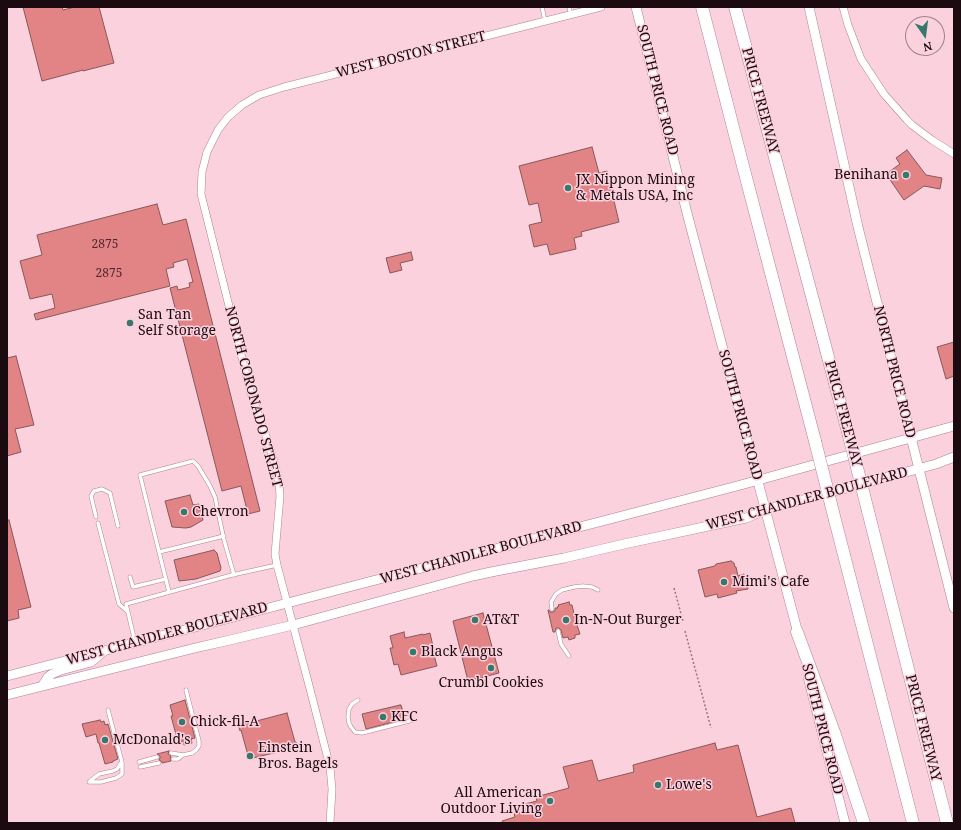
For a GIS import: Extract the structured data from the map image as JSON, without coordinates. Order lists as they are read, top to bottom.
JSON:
{
  "streets": {
    "highway": ["PRICE FREEWAY"],
    "main road": ["SOUTH PRICE ROAD", "NORTH PRICE ROAD", "WEST CHANDLER BOULEVARD"],
    "street": ["WEST BOSTON STREET", "NORTH CORONADO STREET"]
  },
  "crossings": [
    ["WEST BOSTON STREET", "NORTH CORONADO STREET"],
    ["SOUTH PRICE ROAD", "WEST CHANDLER BOULEVARD"],
    ["NORTH PRICE ROAD", "WEST CHANDLER BOULEVARD"],
    ["NORTH CORONADO STREET", "WEST CHANDLER BOULEVARD"]
  ],
  "places": [
    "Benihana",
    "JX Nippon Mining & Metals USA, Inc",
    "San Tan Self Storage",
    "Chevron",
    "Mimi's Cafe",
    "AT&T",
    "In-N-Out Burger",
    "Black Angus",
    "Crumbl Cookies",
    "KFC",
    "Chick-fil-A",
    "McDonald's",
    "Einstein Bros. Bagels",
    "Lowe's",
    "All American Outdoor Living"
  ],
  "house_numbers": ["2875", "2875"],
  "north": "bottom"
}
